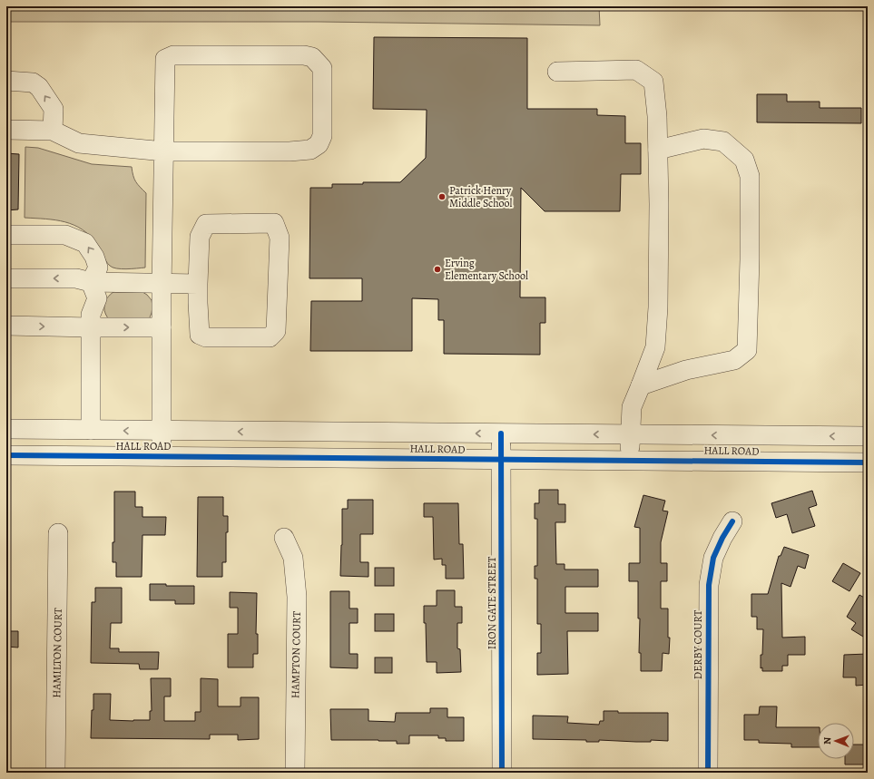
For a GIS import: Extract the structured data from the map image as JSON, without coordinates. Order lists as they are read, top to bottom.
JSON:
{
  "streets": {
    "street": [
      "HALL ROAD",
      "IRON GATE STREET",
      "DERBY COURT",
      "HAMILTON COURT",
      "HAMPTON COURT"
    ]
  },
  "crossings": [
    ["HALL ROAD", "IRON GATE STREET"]
  ],
  "places": ["Patrick Henry Middle School", "Erving Elementary School"],
  "north": "left"
}
